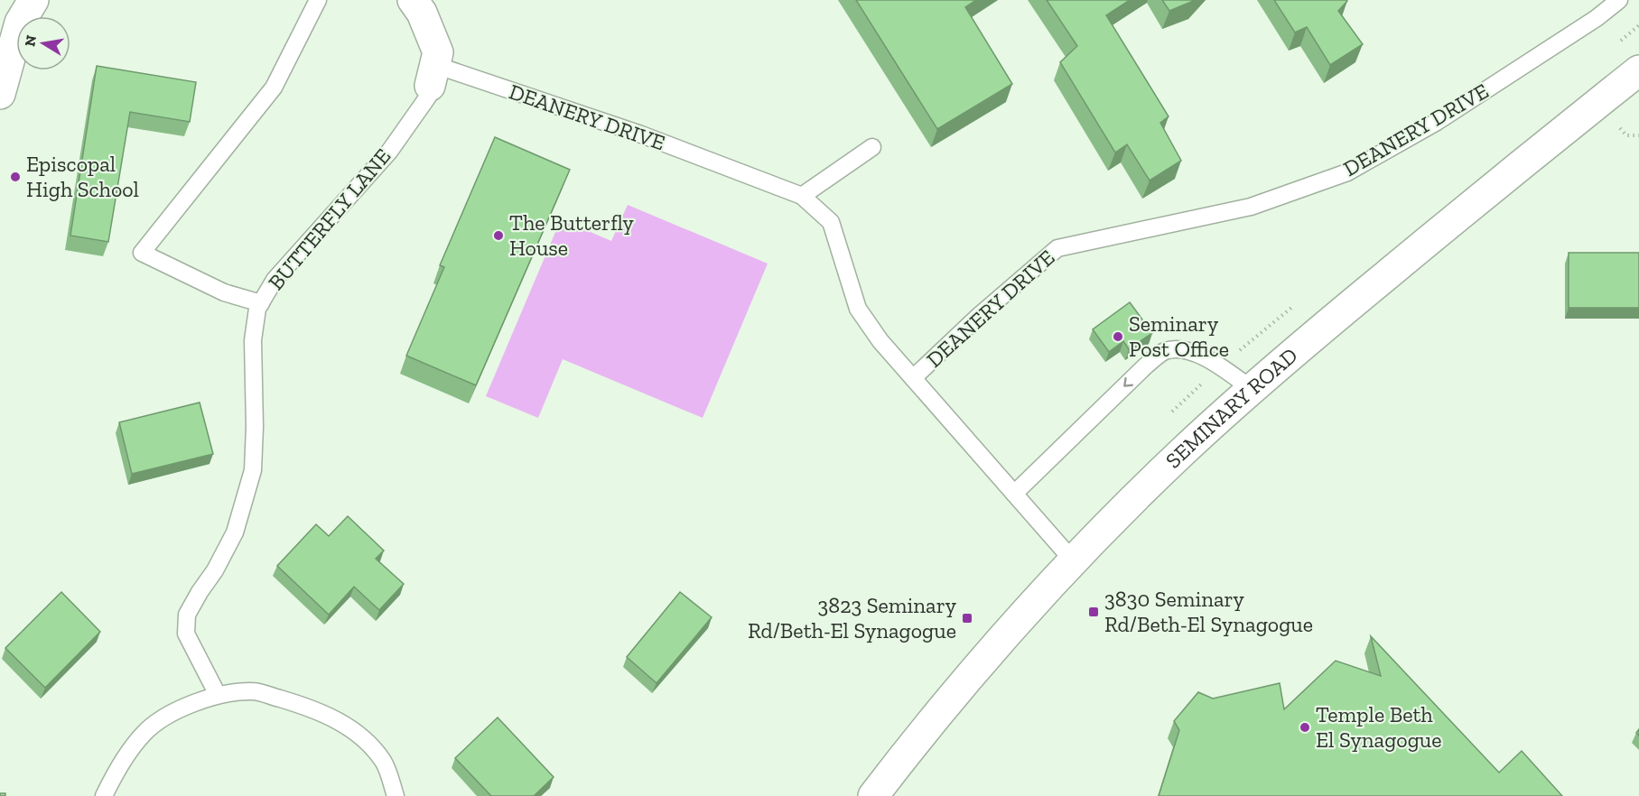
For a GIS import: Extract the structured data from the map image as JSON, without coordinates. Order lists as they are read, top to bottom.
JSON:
{
  "streets": {
    "main road": ["SEMINARY ROAD"],
    "lane": ["DEANERY DRIVE", "BUTTERFLY LANE"]
  },
  "crossings": [
    ["DEANERY DRIVE", "BUTTERFLY LANE"]
  ],
  "places": {
    "other": [
      "Episcopal High School",
      "The Butterfly House",
      "Seminary Post Office",
      "Temple Beth El Synagogue"
    ],
    "transit": ["3830 Seminary Rd/Beth-El Synagogue", "3823 Seminary Rd/Beth-El Synagogue"]
  },
  "north": "left"
}
